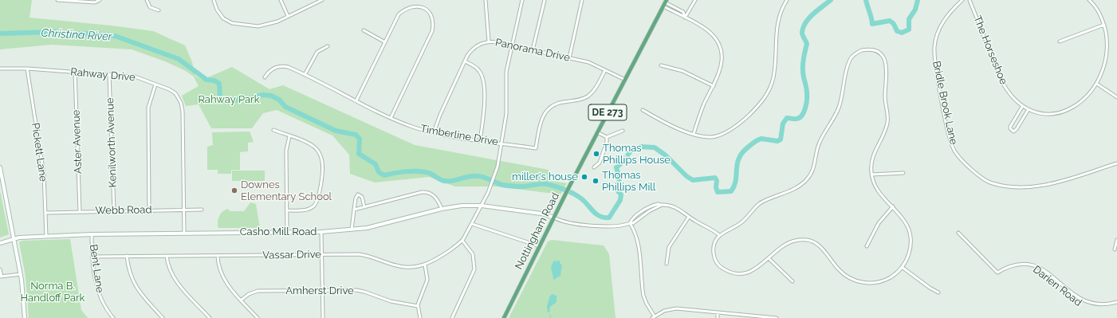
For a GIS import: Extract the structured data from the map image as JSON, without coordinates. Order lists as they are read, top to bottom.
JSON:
{
  "streets": {
    "main road": ["DE 273", "Nottingham Road"],
    "street": [
      "Panorama Drive",
      "The Horseshoe",
      "Rahway Drive",
      "Bridle Brook Lane",
      "Timberline Drive",
      "Aster Avenue",
      "Kenilworth Avenue",
      "Pickett Lane",
      "Webb Road",
      "Casho Mill Road",
      "Vassar Drive",
      "Bent Lane",
      "Darien Road",
      "Amherst Drive"
    ]
  },
  "crossings": [
    ["Panorama Drive", "Timberline Drive"],
    ["Panorama Drive", "Nottingham Road"],
    ["Panorama Drive", "Vassar Drive"],
    ["Rahway Drive", "Aster Avenue"],
    ["Rahway Drive", "Kenilworth Avenue"],
    ["Rahway Drive", "Pickett Lane"],
    ["Rahway Drive", "Webb Road"],
    ["Rahway Drive", "Casho Mill Road"],
    ["Timberline Drive", "Vassar Drive"],
    ["Aster Avenue", "Webb Road"],
    ["Kenilworth Avenue", "Webb Road"],
    ["Pickett Lane", "Webb Road"],
    ["Pickett Lane", "Casho Mill Road"],
    ["Nottingham Road", "Casho Mill Road"],
    ["Casho Mill Road", "Vassar Drive"],
    ["Casho Mill Road", "Bent Lane"],
    ["Vassar Drive", "Bent Lane"]
  ],
  "water": ["Christina River"],
  "parks": ["Rahway Park", "Norma B. Handloff Park"],
  "places": [
    "Thomas Phillips House",
    "miller's house",
    "Thomas Phillips Mill",
    "Downes Elementary School"
  ]
}
